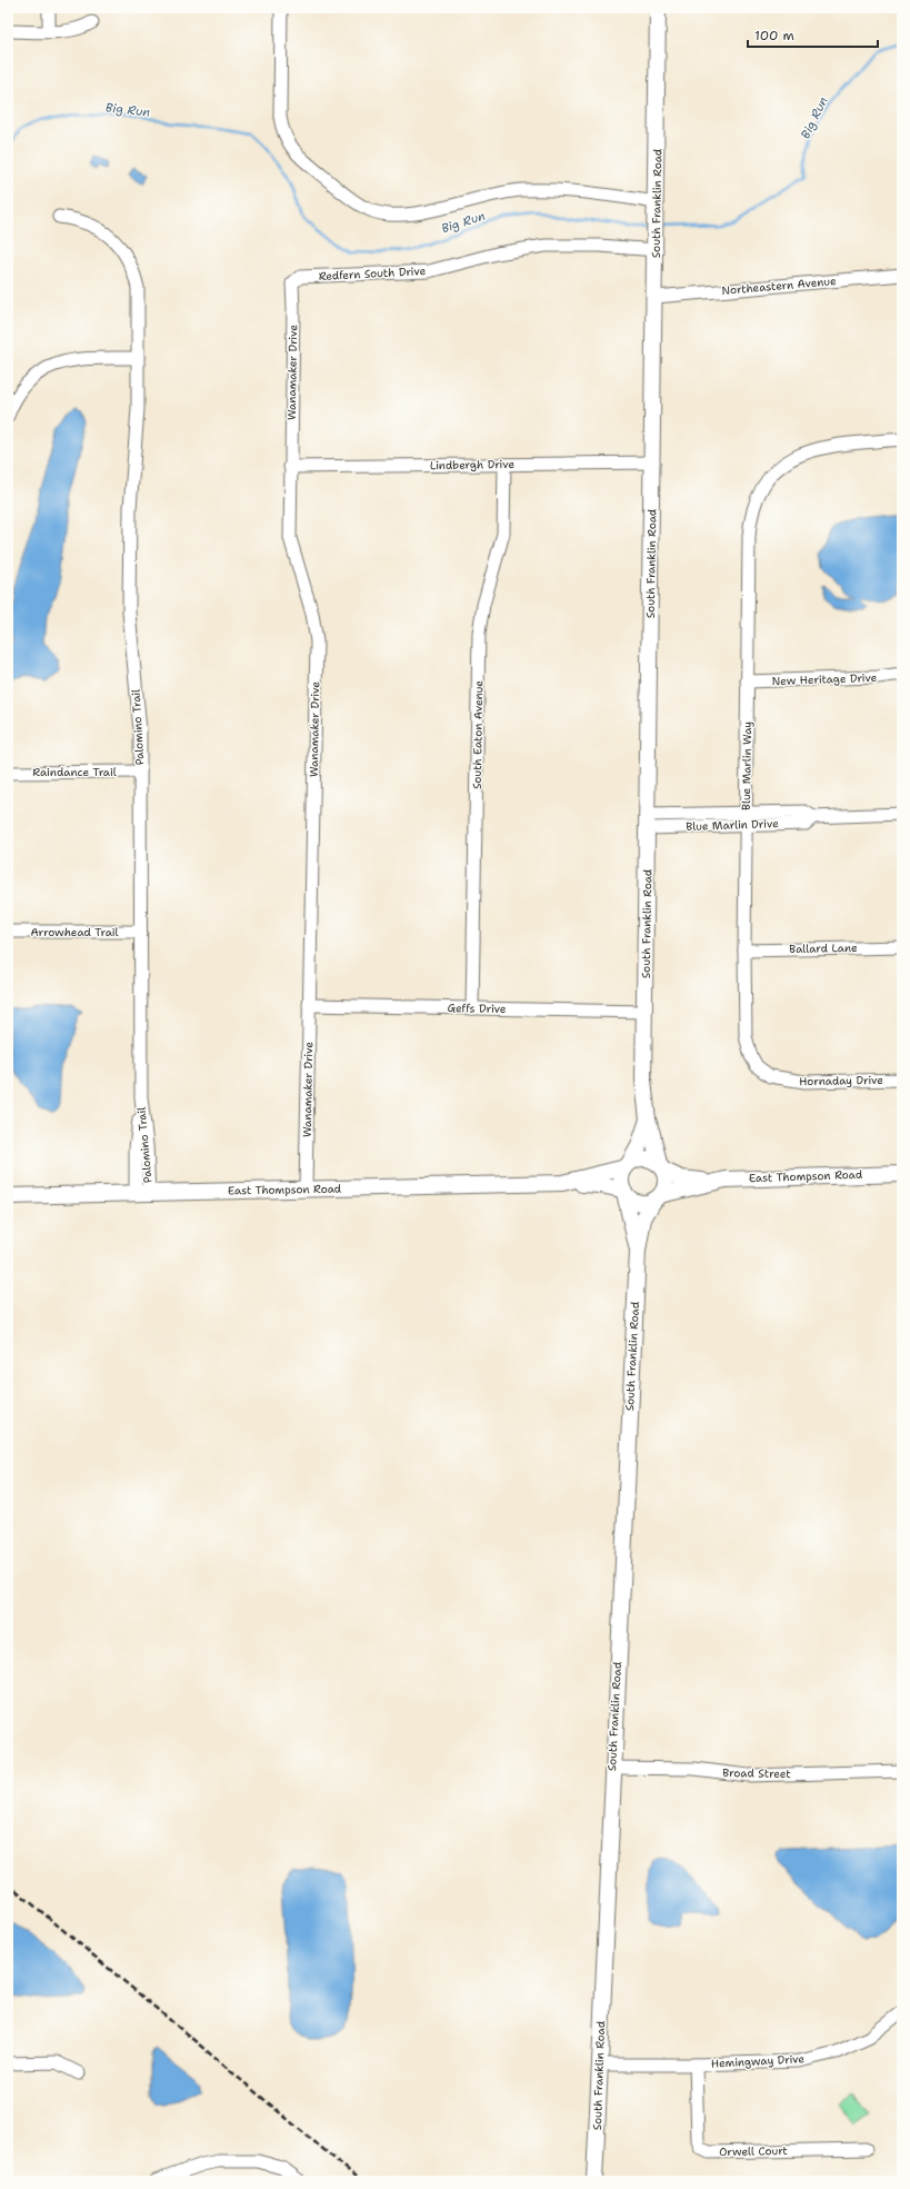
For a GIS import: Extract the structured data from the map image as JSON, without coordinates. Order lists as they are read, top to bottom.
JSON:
{
  "streets": {
    "main road": ["South Franklin Road", "East Thompson Road"],
    "street": [
      "Redfern South Drive",
      "Northeastern Avenue",
      "Wanamaker Drive",
      "Lindbergh Drive",
      "New Heritage Drive",
      "Palomino Trail",
      "South Eaton Avenue",
      "Blue Marlin Way",
      "Raindance Trail",
      "Blue Marlin Drive",
      "Arrowhead Trail",
      "Ballard Lane",
      "Geffs Drive",
      "Hornaday Drive",
      "Broad Street",
      "Hemingway Drive",
      "Orwell Court"
    ]
  },
  "crossings": [
    ["South Franklin Road", "Redfern South Drive"],
    ["South Franklin Road", "Northeastern Avenue"],
    ["South Franklin Road", "Lindbergh Drive"],
    ["South Franklin Road", "Blue Marlin Drive"],
    ["South Franklin Road", "Geffs Drive"],
    ["South Franklin Road", "East Thompson Road"],
    ["South Franklin Road", "Broad Street"],
    ["South Franklin Road", "Hemingway Drive"],
    ["Redfern South Drive", "Wanamaker Drive"],
    ["Wanamaker Drive", "Lindbergh Drive"],
    ["Wanamaker Drive", "Geffs Drive"],
    ["Wanamaker Drive", "East Thompson Road"],
    ["Lindbergh Drive", "South Eaton Avenue"],
    ["New Heritage Drive", "Blue Marlin Way"],
    ["Palomino Trail", "Raindance Trail"],
    ["Palomino Trail", "Arrowhead Trail"],
    ["Palomino Trail", "East Thompson Road"],
    ["South Eaton Avenue", "Geffs Drive"],
    ["Blue Marlin Way", "Blue Marlin Drive"],
    ["Blue Marlin Way", "Ballard Lane"],
    ["Blue Marlin Way", "Hornaday Drive"],
    ["Hemingway Drive", "Orwell Court"]
  ],
  "water": ["Big Run"],
  "scale_bar": "100 m"
}
